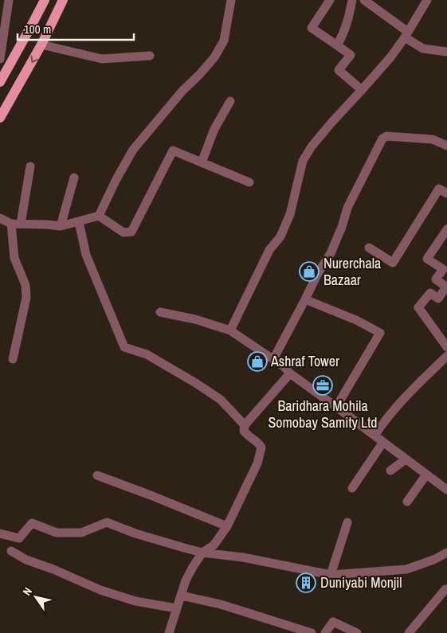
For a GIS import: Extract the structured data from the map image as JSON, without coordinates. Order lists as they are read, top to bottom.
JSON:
{
  "places": {
    "shop": ["Nurerchala Bazaar", "Ashraf Tower"],
    "office": ["Baridhara Mohila Somobay Samity Ltd"],
    "building": ["Duniyabi Monjil"]
  },
  "scale_bar": "100 m",
  "north": "top left"
}
